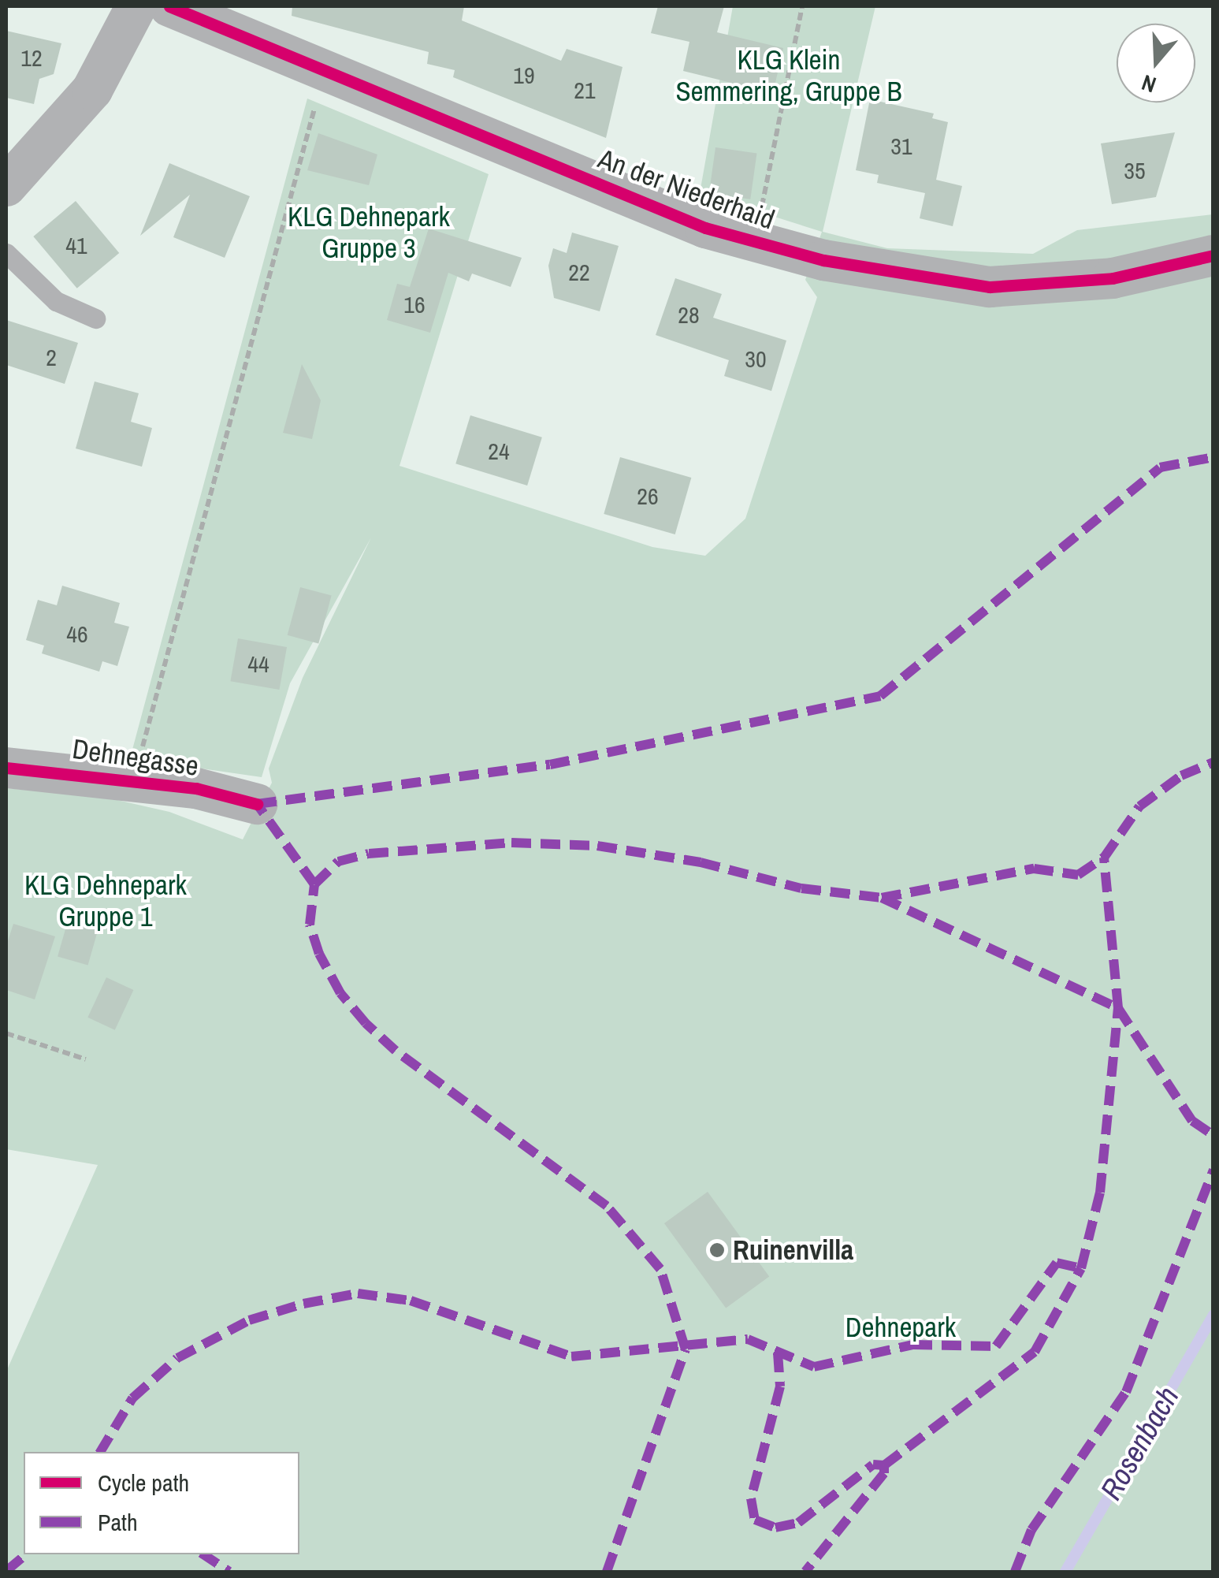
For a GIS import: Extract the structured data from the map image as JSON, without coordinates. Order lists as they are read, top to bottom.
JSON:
{
  "streets": {
    "street": ["An der Niederhaid", "Dehnegasse"]
  },
  "water": ["Rosenbach"],
  "parks": [
    "KLG Klein Semmering, Gruppe B",
    "KLG Dehnepark Gruppe 3",
    "KLG Dehnepark Gruppe 1",
    "Dehnepark"
  ],
  "places": ["Ruinenvilla"],
  "house_numbers": [
    "12",
    "19",
    "21",
    "31",
    "35",
    "41",
    "22",
    "16",
    "28",
    "2",
    "30",
    "24",
    "26",
    "46",
    "44"
  ],
  "legend": ["Cycle path", "Path"],
  "north": "bottom"
}
